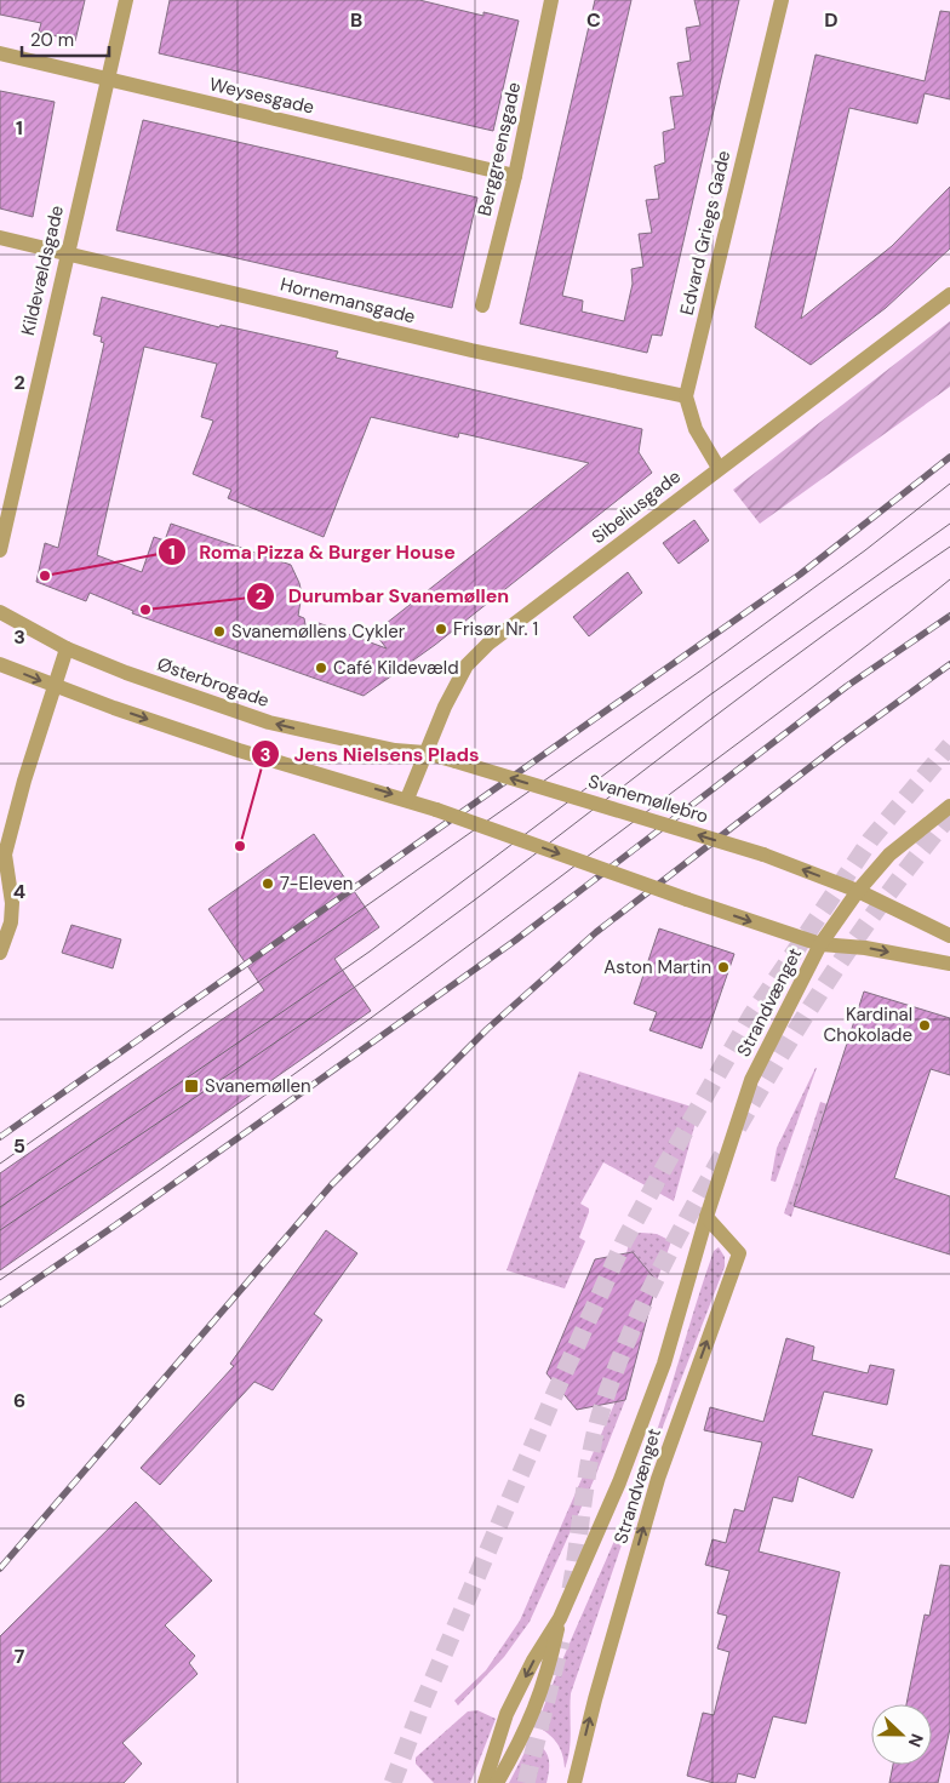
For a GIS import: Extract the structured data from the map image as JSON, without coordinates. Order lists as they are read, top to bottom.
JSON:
{
  "streets": {
    "street": [
      "Weysesgade",
      "Berggreensgade",
      "Edvard Griegs Gade",
      "Kildevældsgade",
      "Hornemansgade",
      "Sibeliusgade",
      "Østerbrogade",
      "Svanemøllebro",
      "Strandvænget"
    ]
  },
  "crossings": [
    ["Weysesgade", "Berggreensgade"],
    ["Weysesgade", "Kildevældsgade"],
    ["Edvard Griegs Gade", "Hornemansgade"],
    ["Edvard Griegs Gade", "Sibeliusgade"],
    ["Kildevældsgade", "Hornemansgade"],
    ["Sibeliusgade", "Østerbrogade"],
    ["Sibeliusgade", "Svanemøllebro"],
    ["Østerbrogade", "Svanemøllebro"],
    ["Svanemøllebro", "Strandvænget"]
  ],
  "places": {
    "other": [
      "Roma Pizza & Burger House",
      "Durumbar Svanemøllen",
      "Frisør Nr. 1",
      "Svanemøllens Cykler",
      "Café Kildevæld",
      "Jens Nielsens Plads",
      "7-Eleven",
      "Aston Martin",
      "Kardinal Chokolade"
    ],
    "transit": ["Svanemøllen"]
  },
  "scale_bar": "20 m",
  "north": "right",
  "grid": {
    "columns": ["B", "C", "D"],
    "rows": [
      "1",
      "2",
      "3",
      "4",
      "5",
      "6",
      "7"
    ]
  }
}
